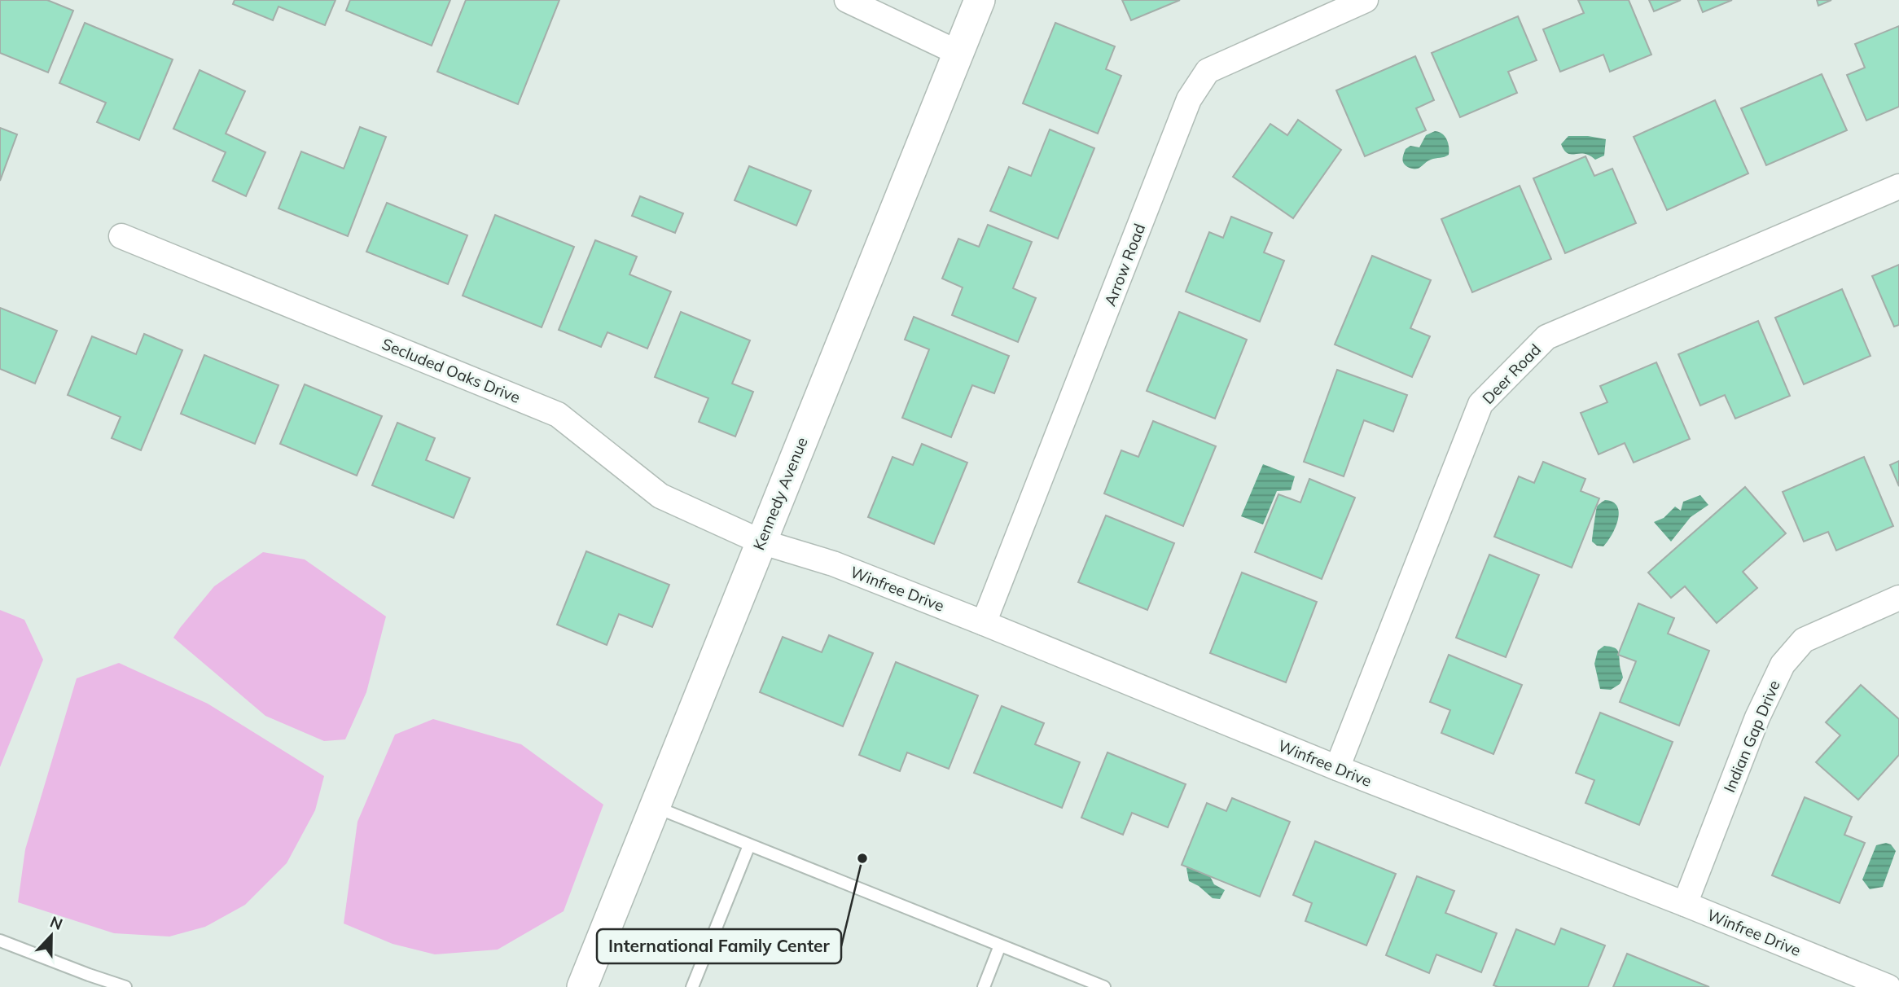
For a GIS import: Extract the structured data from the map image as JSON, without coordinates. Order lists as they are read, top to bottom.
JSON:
{
  "streets": {
    "street": [
      "Arrow Road",
      "Secluded Oaks Drive",
      "Deer Road",
      "Kennedy Avenue",
      "Winfree Drive",
      "Indian Gap Drive"
    ]
  },
  "crossings": [
    ["Arrow Road", "Winfree Drive"],
    ["Secluded Oaks Drive", "Kennedy Avenue"],
    ["Secluded Oaks Drive", "Winfree Drive"],
    ["Deer Road", "Winfree Drive"],
    ["Kennedy Avenue", "Winfree Drive"],
    ["Winfree Drive", "Indian Gap Drive"]
  ],
  "places": ["International Family Center"],
  "north": "top"
}
